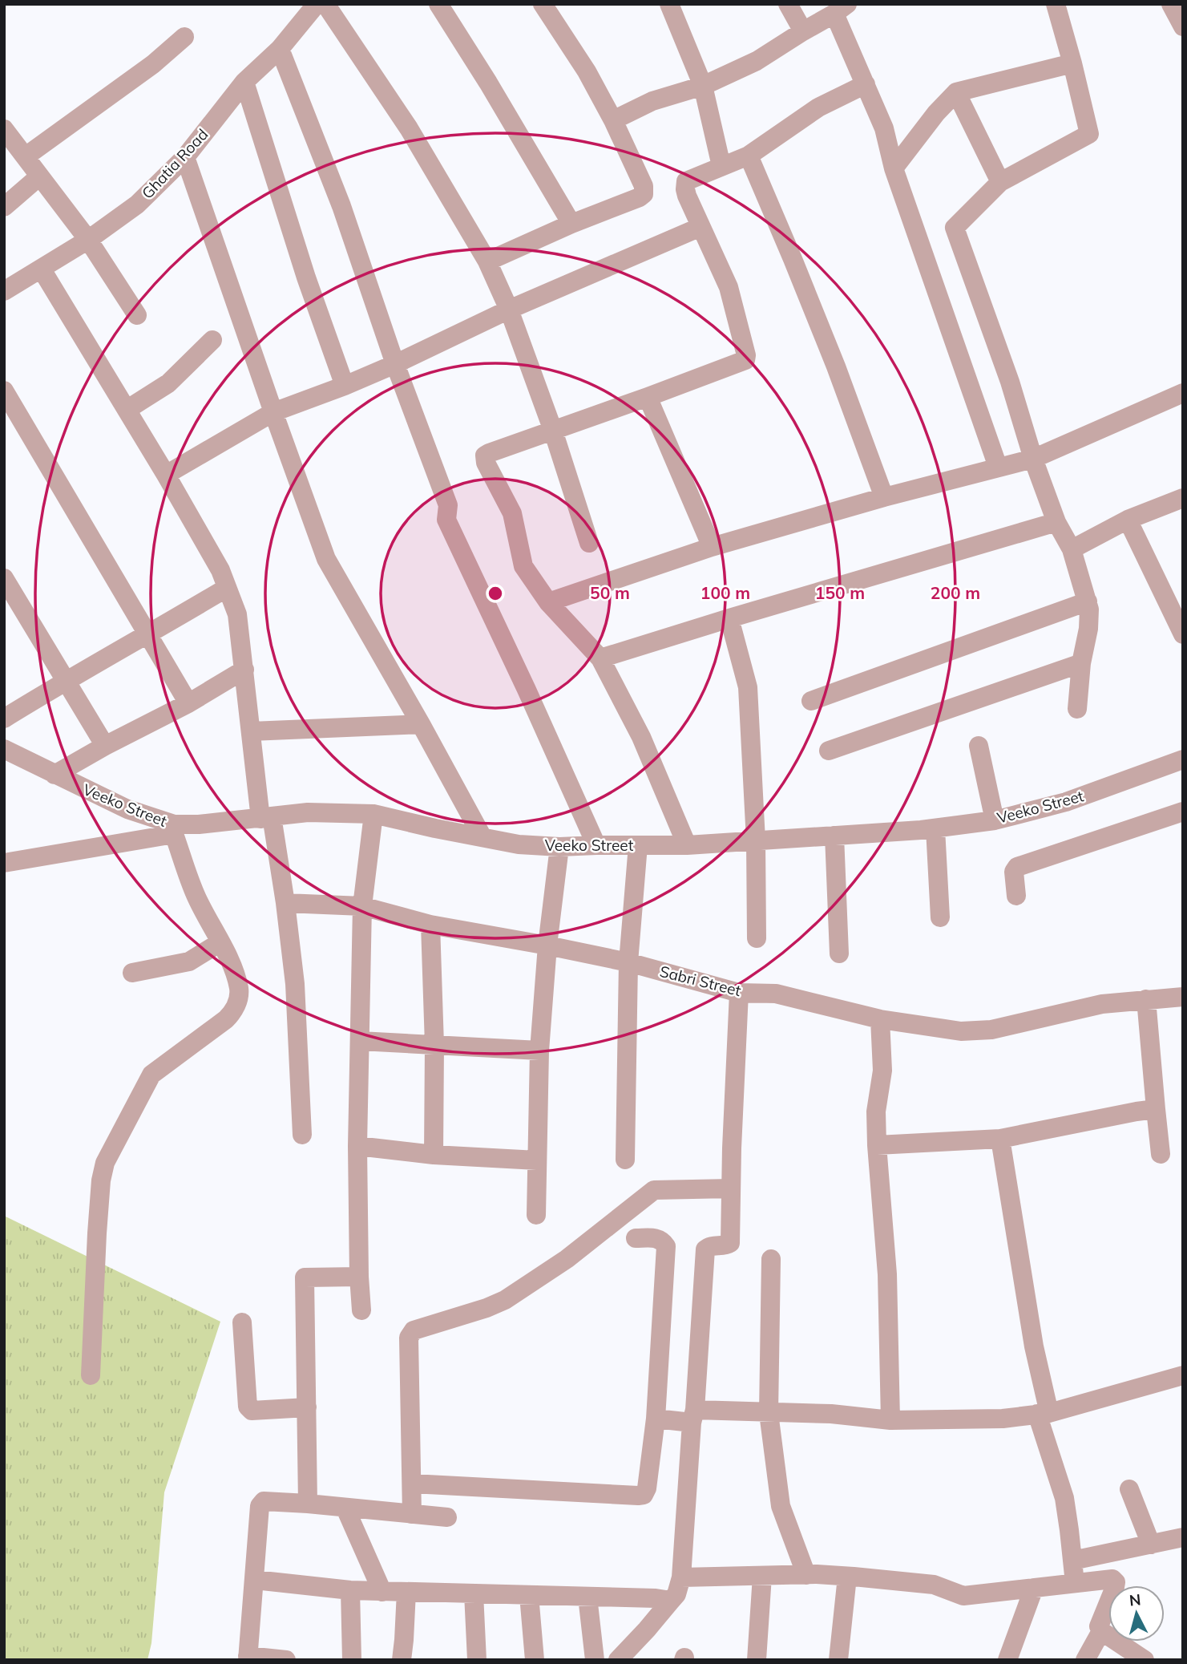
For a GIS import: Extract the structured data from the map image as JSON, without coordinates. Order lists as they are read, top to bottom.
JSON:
{
  "streets": {
    "street": ["Ghatia Road", "Veeko Street", "Sabri Street"]
  },
  "north": "top",
  "rings": [
    "50 m",
    "100 m",
    "150 m",
    "200 m"
  ]
}
